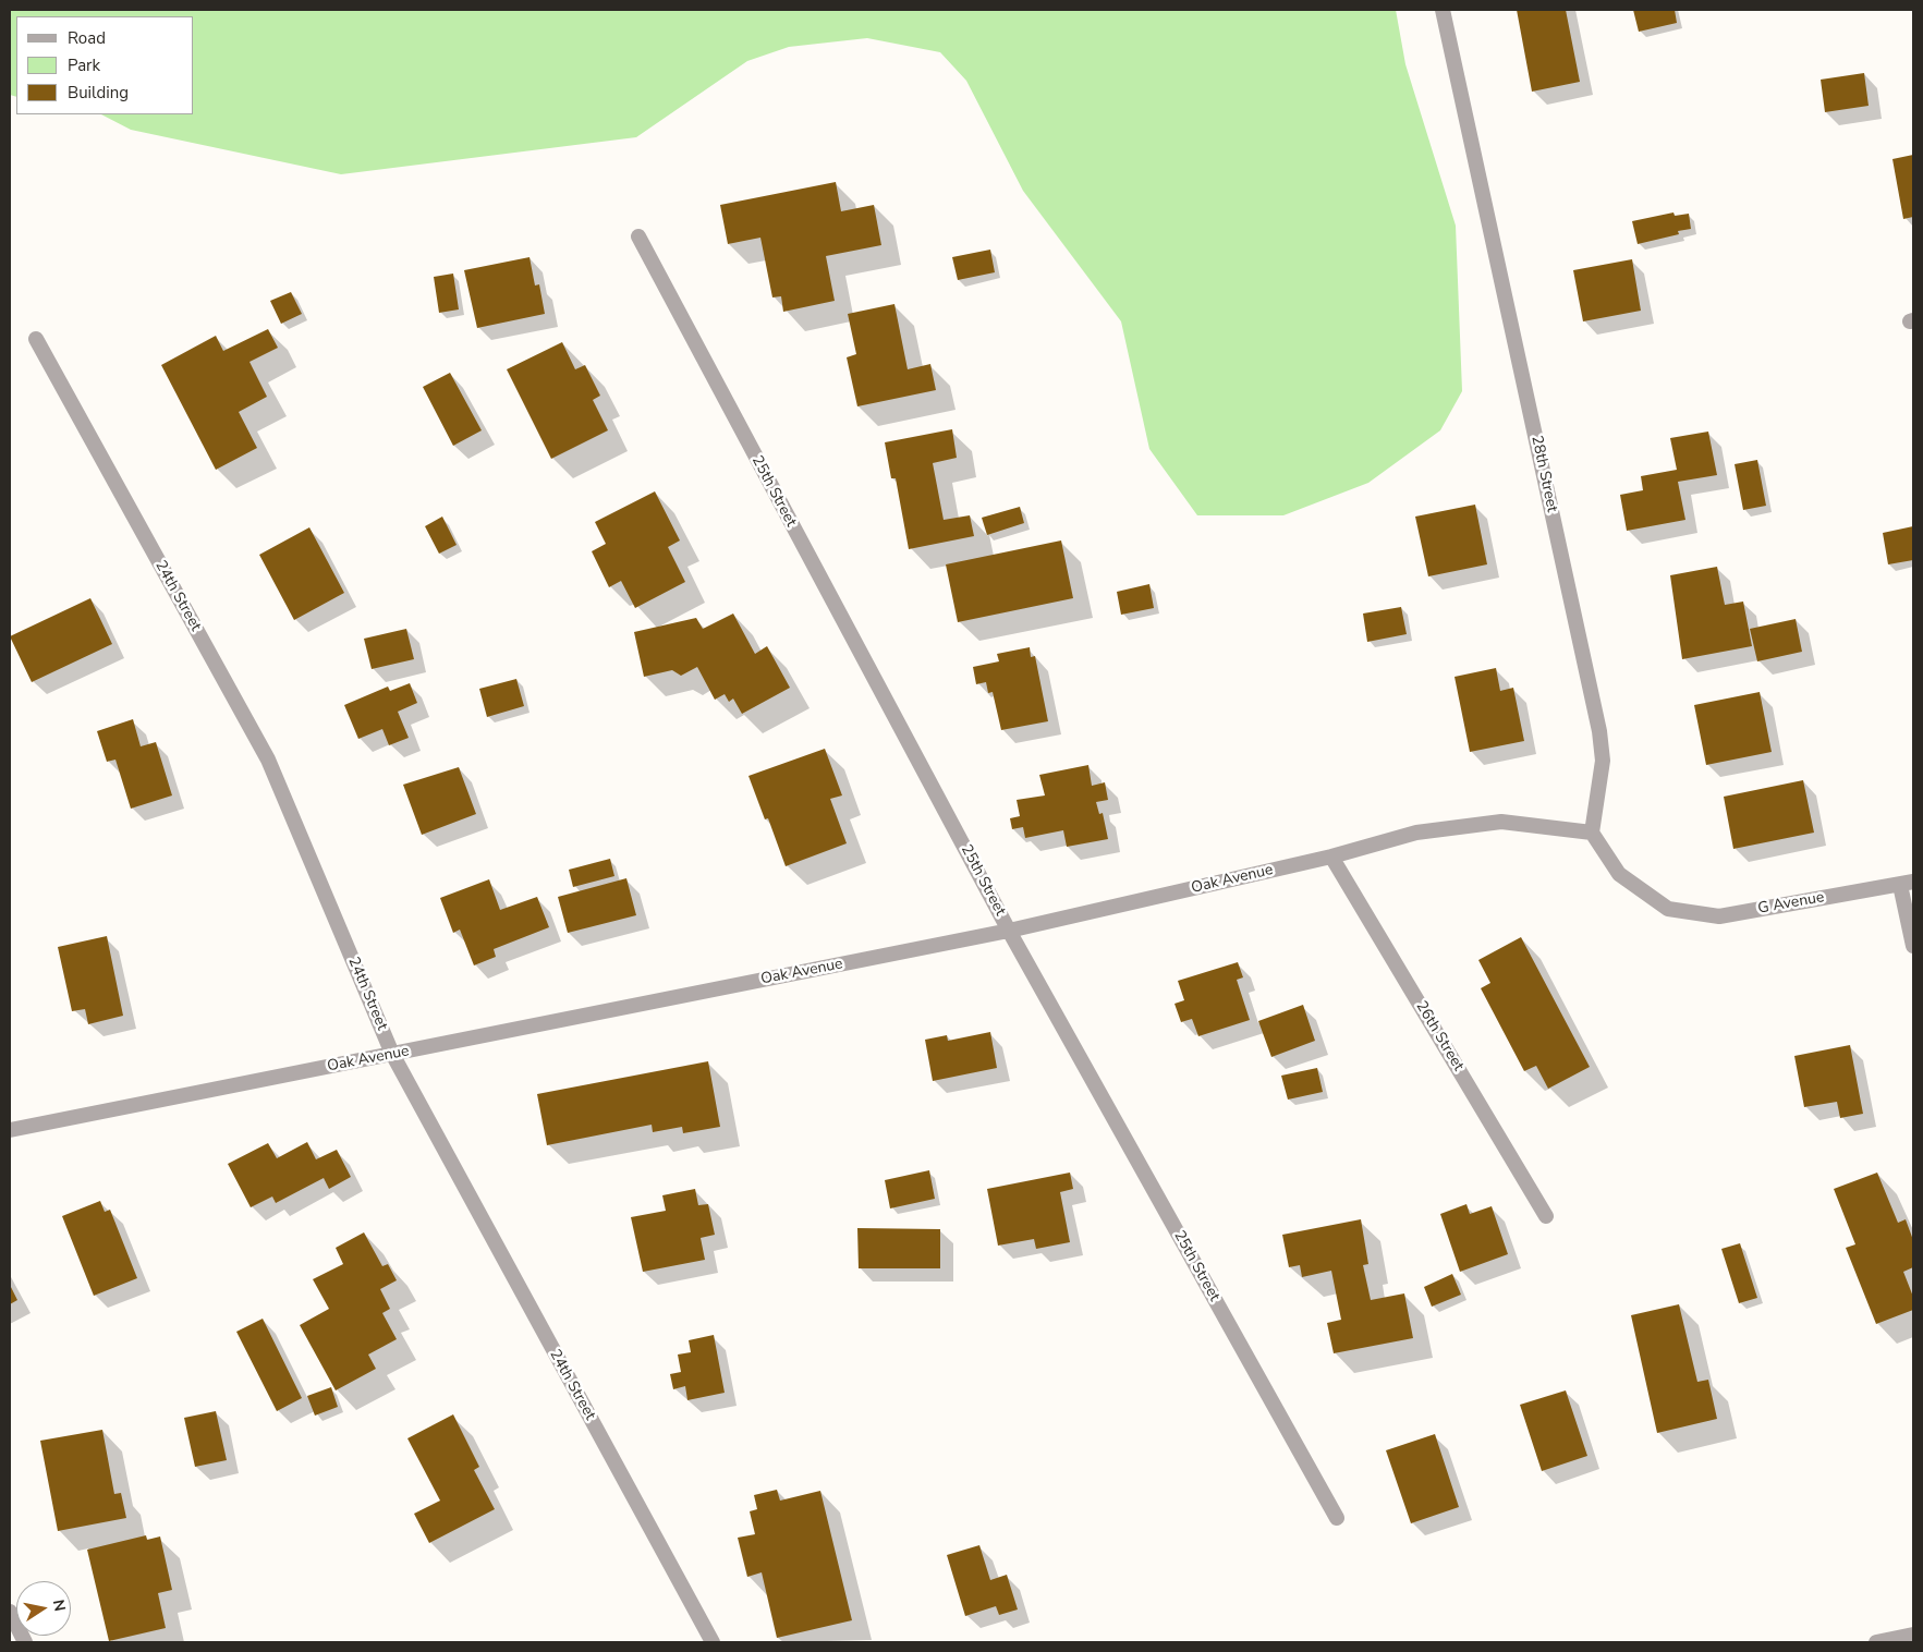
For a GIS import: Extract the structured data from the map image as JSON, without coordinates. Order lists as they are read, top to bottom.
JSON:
{
  "streets": {
    "street": [
      "28th Street",
      "25th Street",
      "24th Street",
      "Oak Avenue",
      "G Avenue",
      "26th Street"
    ]
  },
  "crossings": [
    ["28th Street", "Oak Avenue"],
    ["28th Street", "G Avenue"],
    ["25th Street", "Oak Avenue"],
    ["24th Street", "Oak Avenue"],
    ["Oak Avenue", "G Avenue"],
    ["Oak Avenue", "26th Street"]
  ],
  "legend": ["Road", "Park", "Building"],
  "north": "right"
}
